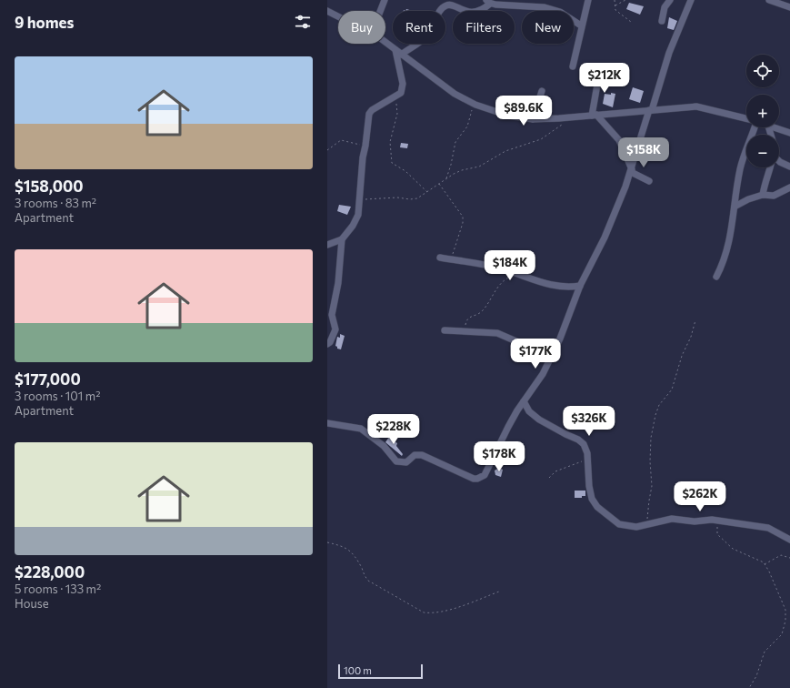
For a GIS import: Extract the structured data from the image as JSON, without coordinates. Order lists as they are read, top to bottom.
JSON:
{
  "scale_bar": "100 m",
  "page": {
    "heading": "9 homes",
    "chip": [
      "Buy",
      "Rent",
      "Filters",
      "New"
    ],
    "list": [
      {
        "name": "$158,000",
        "note": "3 rooms · 83 m² · Apartment"
      },
      {
        "name": "$177,000",
        "note": "3 rooms · 101 m² · Apartment"
      },
      {
        "name": "$228,000",
        "note": "5 rooms · 133 m² · House"
      }
    ],
    "map_buttons": ["+", "−"],
    "price": [
      "$212K",
      "$89.6K",
      "$158K",
      "$184K",
      "$177K",
      "$326K",
      "$228K",
      "$178K",
      "$262K"
    ],
    "scale": "100 m"
  }
}
